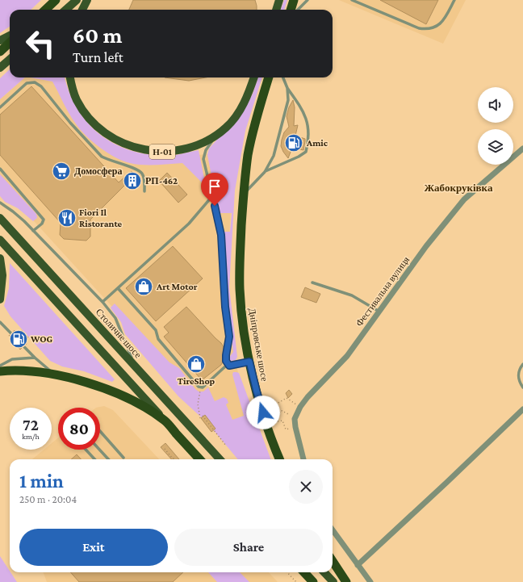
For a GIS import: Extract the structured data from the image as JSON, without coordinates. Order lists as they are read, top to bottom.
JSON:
{
  "streets": {
    "highway": ["Дніпровське шосе"],
    "main road": ["Н-01", "Столичне шосе"],
    "street": ["Фестивальна вулиця"]
  },
  "districts": ["Жабокруківка"],
  "places": {
    "fuel station": ["Amic", "WOG"],
    "supermarket": ["Домосфера"],
    "building": ["РП-462"],
    "restaurant": ["Fiori Il Ristorante"],
    "shop": ["Art Motor", "TireShop"]
  },
  "page": {
    "turn": ["60 m", "Turn left"],
    "speed": "72 km/h",
    "limit": "80",
    "heading": ["1 min", "250 m · 20:04"],
    "buttons": ["Exit", "Share"]
  }
}
